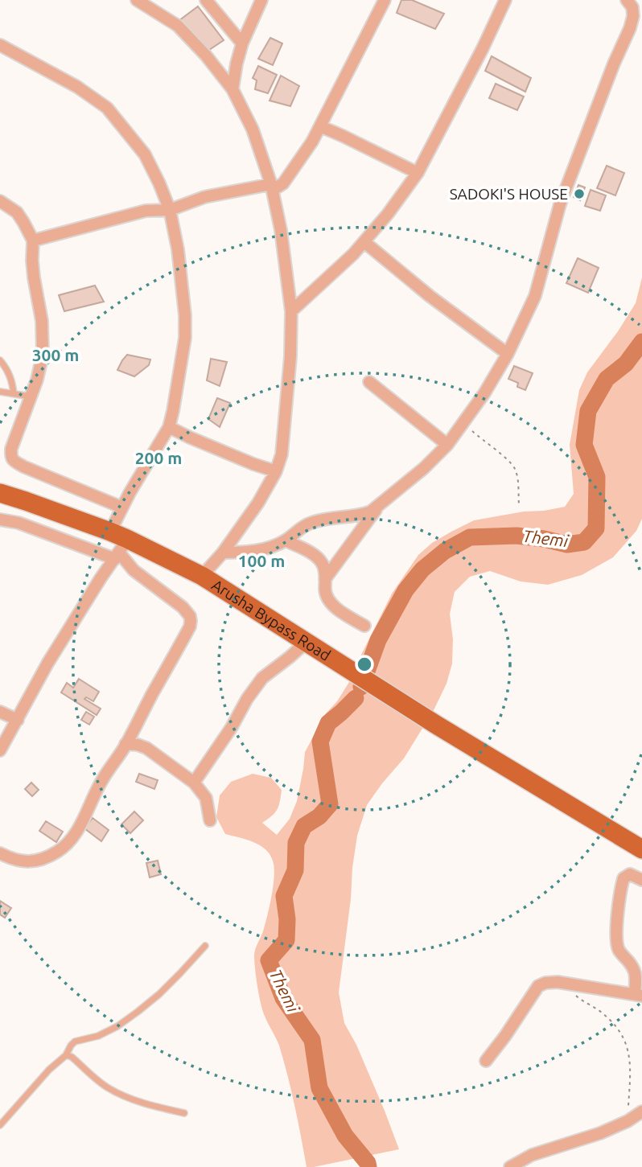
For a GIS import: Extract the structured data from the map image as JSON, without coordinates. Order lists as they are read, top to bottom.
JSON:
{
  "streets": {
    "main road": ["Arusha Bypass Road"]
  },
  "water": ["Themi"],
  "places": ["SADOKI'S HOUSE"],
  "rings": ["300 m", "200 m", "100 m"]
}
